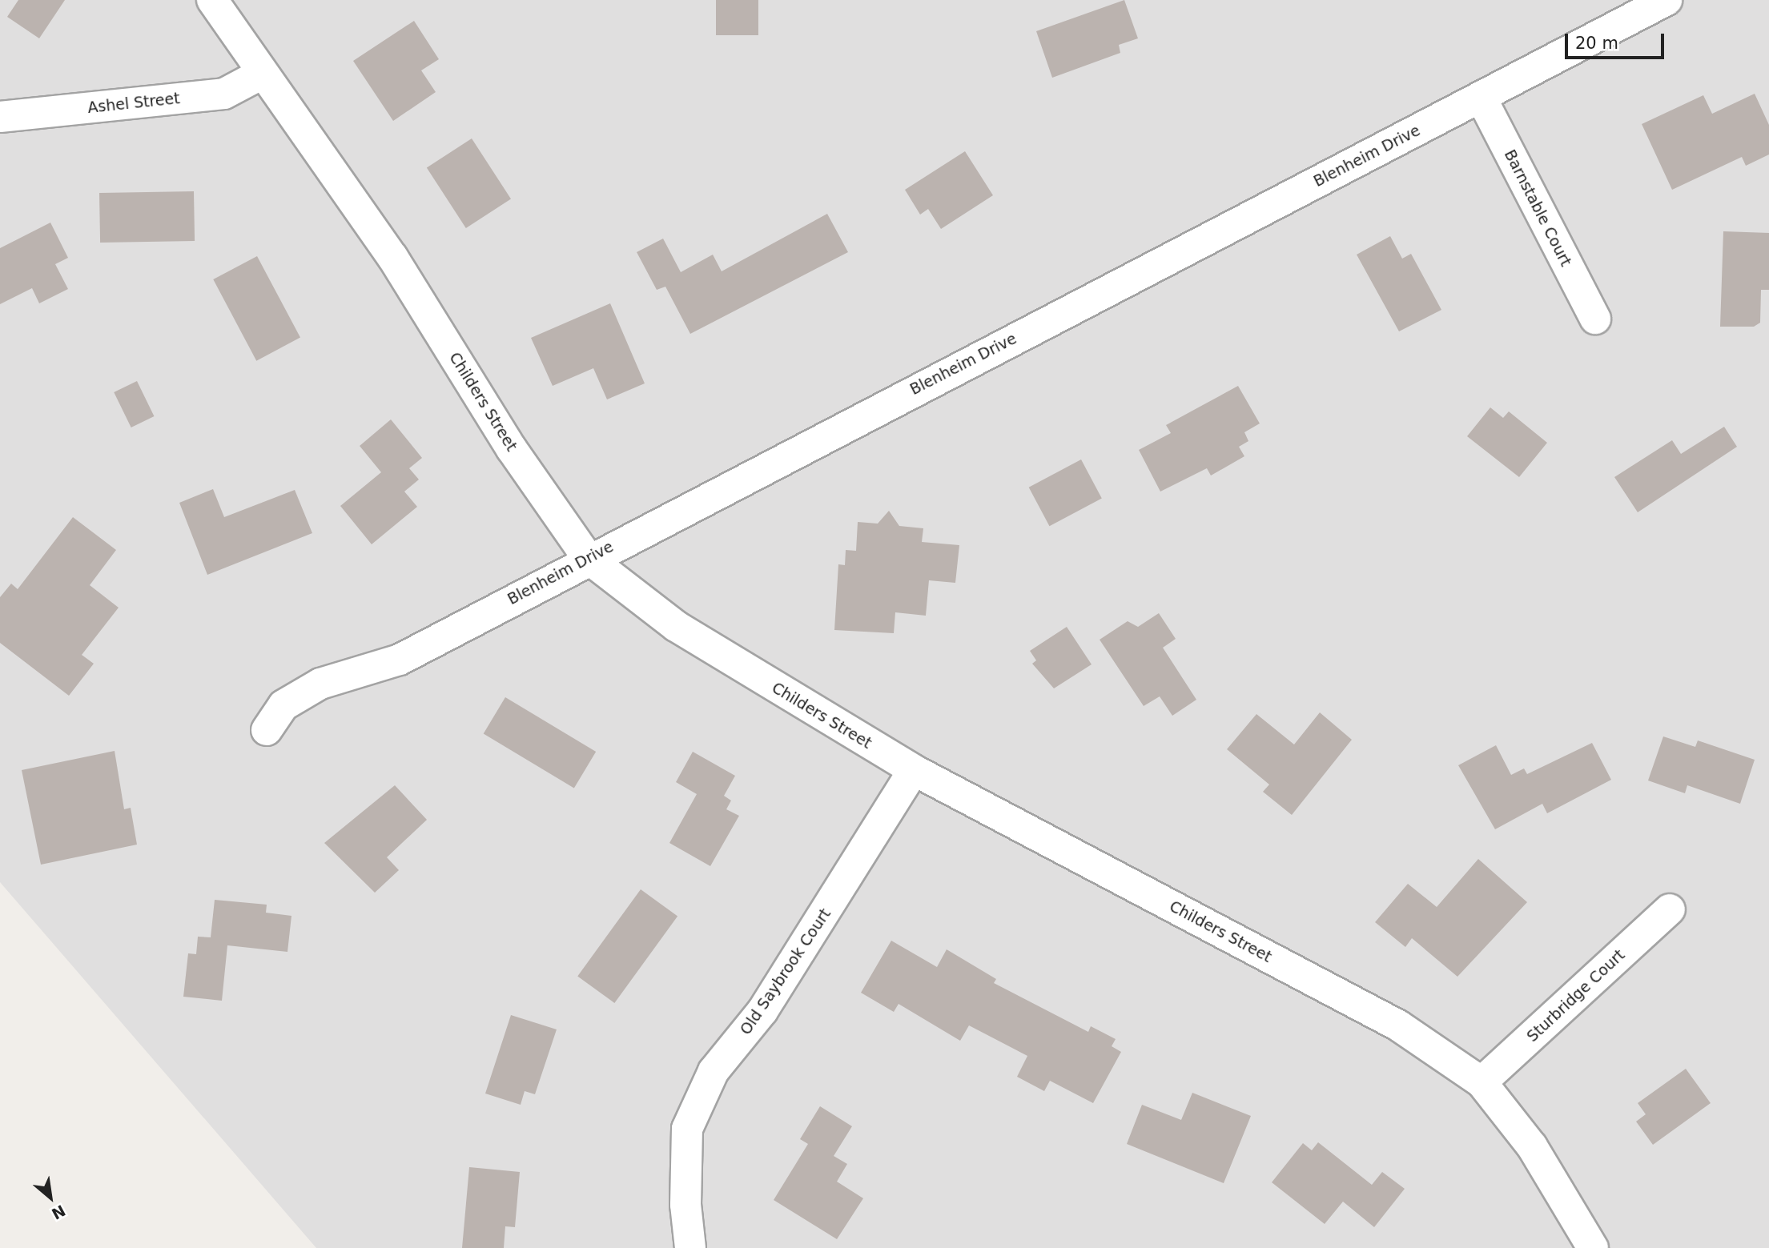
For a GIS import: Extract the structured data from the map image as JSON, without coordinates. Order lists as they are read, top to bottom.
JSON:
{
  "streets": {
    "street": [
      "Ashel Street",
      "Blenheim Drive",
      "Barnstable Court",
      "Childers Street",
      "Old Saybrook Court",
      "Sturbridge Court"
    ]
  },
  "crossings": [
    ["Ashel Street", "Childers Street"],
    ["Blenheim Drive", "Barnstable Court"],
    ["Blenheim Drive", "Childers Street"],
    ["Childers Street", "Old Saybrook Court"],
    ["Childers Street", "Sturbridge Court"]
  ],
  "scale_bar": "20 m",
  "north": "bottom right"
}
